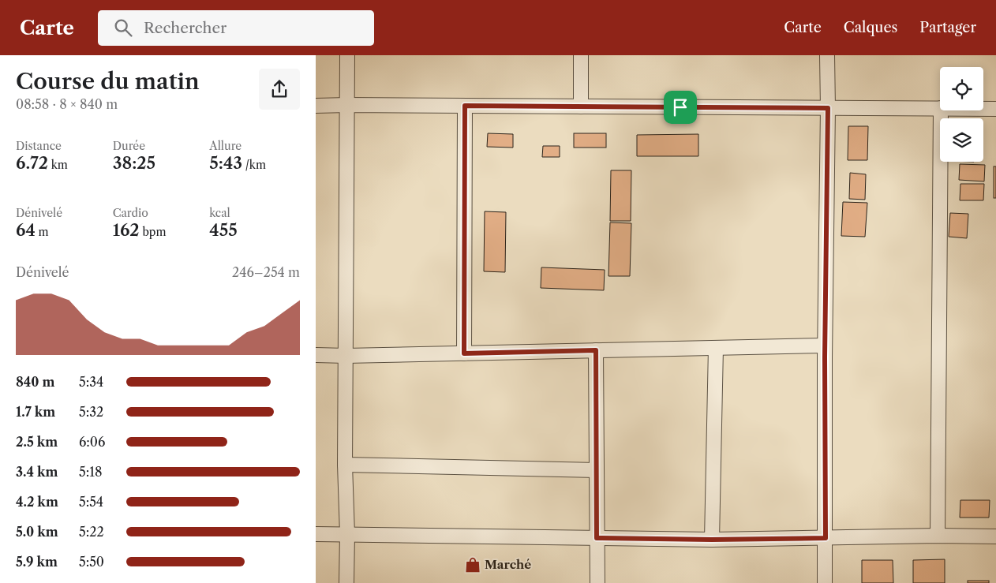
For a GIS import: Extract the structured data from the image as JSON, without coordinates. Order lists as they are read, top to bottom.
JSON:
{
  "places": {
    "shop": ["Marché"]
  },
  "page": {
    "header": "Carte",
    "search": "Rechercher",
    "nav": ["Carte", "Calques", "Partager"],
    "heading": ["Course du matin", "08:58 · 8 × 840 m"],
    "stats": [
      ["Distance", "6.72 km"],
      ["Durée", "38:25"],
      ["Allure", "5:43 /km"],
      ["Dénivelé", "64 m"],
      ["Cardio", "162 bpm"],
      ["kcal", "455"]
    ],
    "chart": ["Dénivelé", "246–254 m"],
    "list": [
      {
        "name": "840 m",
        "note": "5:34"
      },
      {
        "name": "1.7 km",
        "note": "5:32"
      },
      {
        "name": "2.5 km",
        "note": "6:06"
      },
      {
        "name": "3.4 km",
        "note": "5:18"
      },
      {
        "name": "4.2 km",
        "note": "5:54"
      },
      {
        "name": "5.0 km",
        "note": "5:22"
      },
      {
        "name": "5.9 km",
        "note": "5:50"
      }
    ]
  }
}
